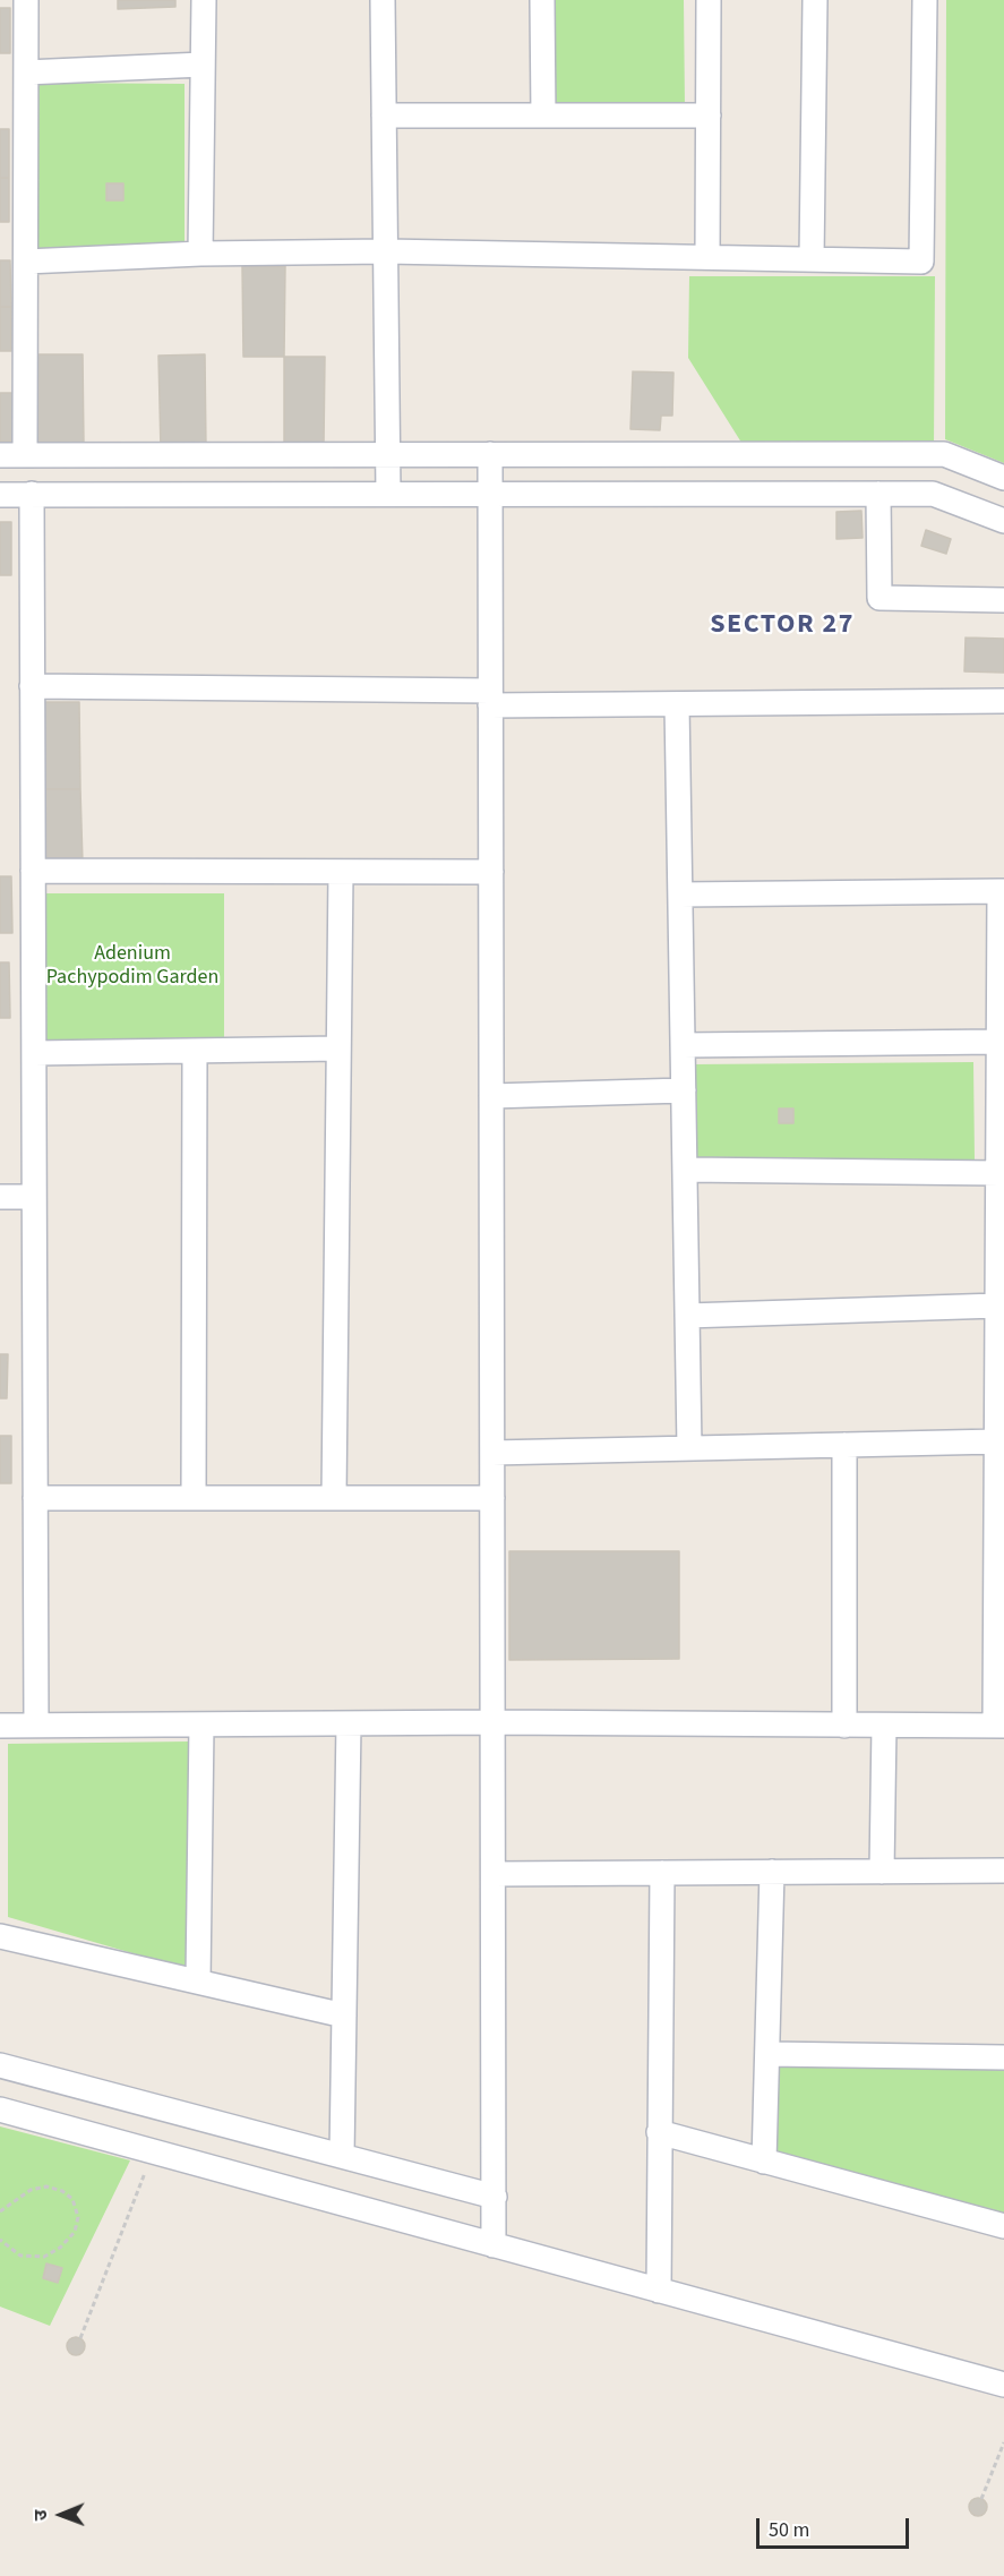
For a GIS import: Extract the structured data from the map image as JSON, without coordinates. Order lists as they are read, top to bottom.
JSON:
{
  "districts": ["SECTOR 27"],
  "parks": ["Adenium Pachypodim Garden"],
  "scale_bar": "50 m",
  "north": "left"
}
